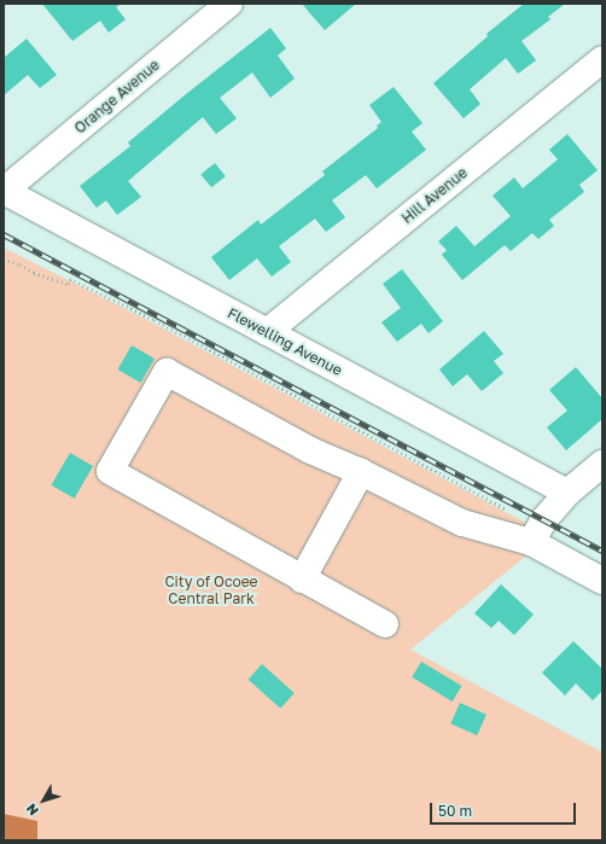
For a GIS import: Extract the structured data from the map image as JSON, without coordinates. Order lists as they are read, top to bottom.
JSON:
{
  "streets": {
    "street": ["Orange Avenue", "Hill Avenue", "Flewelling Avenue"]
  },
  "crossings": [
    ["Orange Avenue", "Flewelling Avenue"],
    ["Hill Avenue", "Flewelling Avenue"]
  ],
  "parks": ["City of Ocoee Central Park"],
  "scale_bar": "50 m",
  "north": "bottom left"
}
